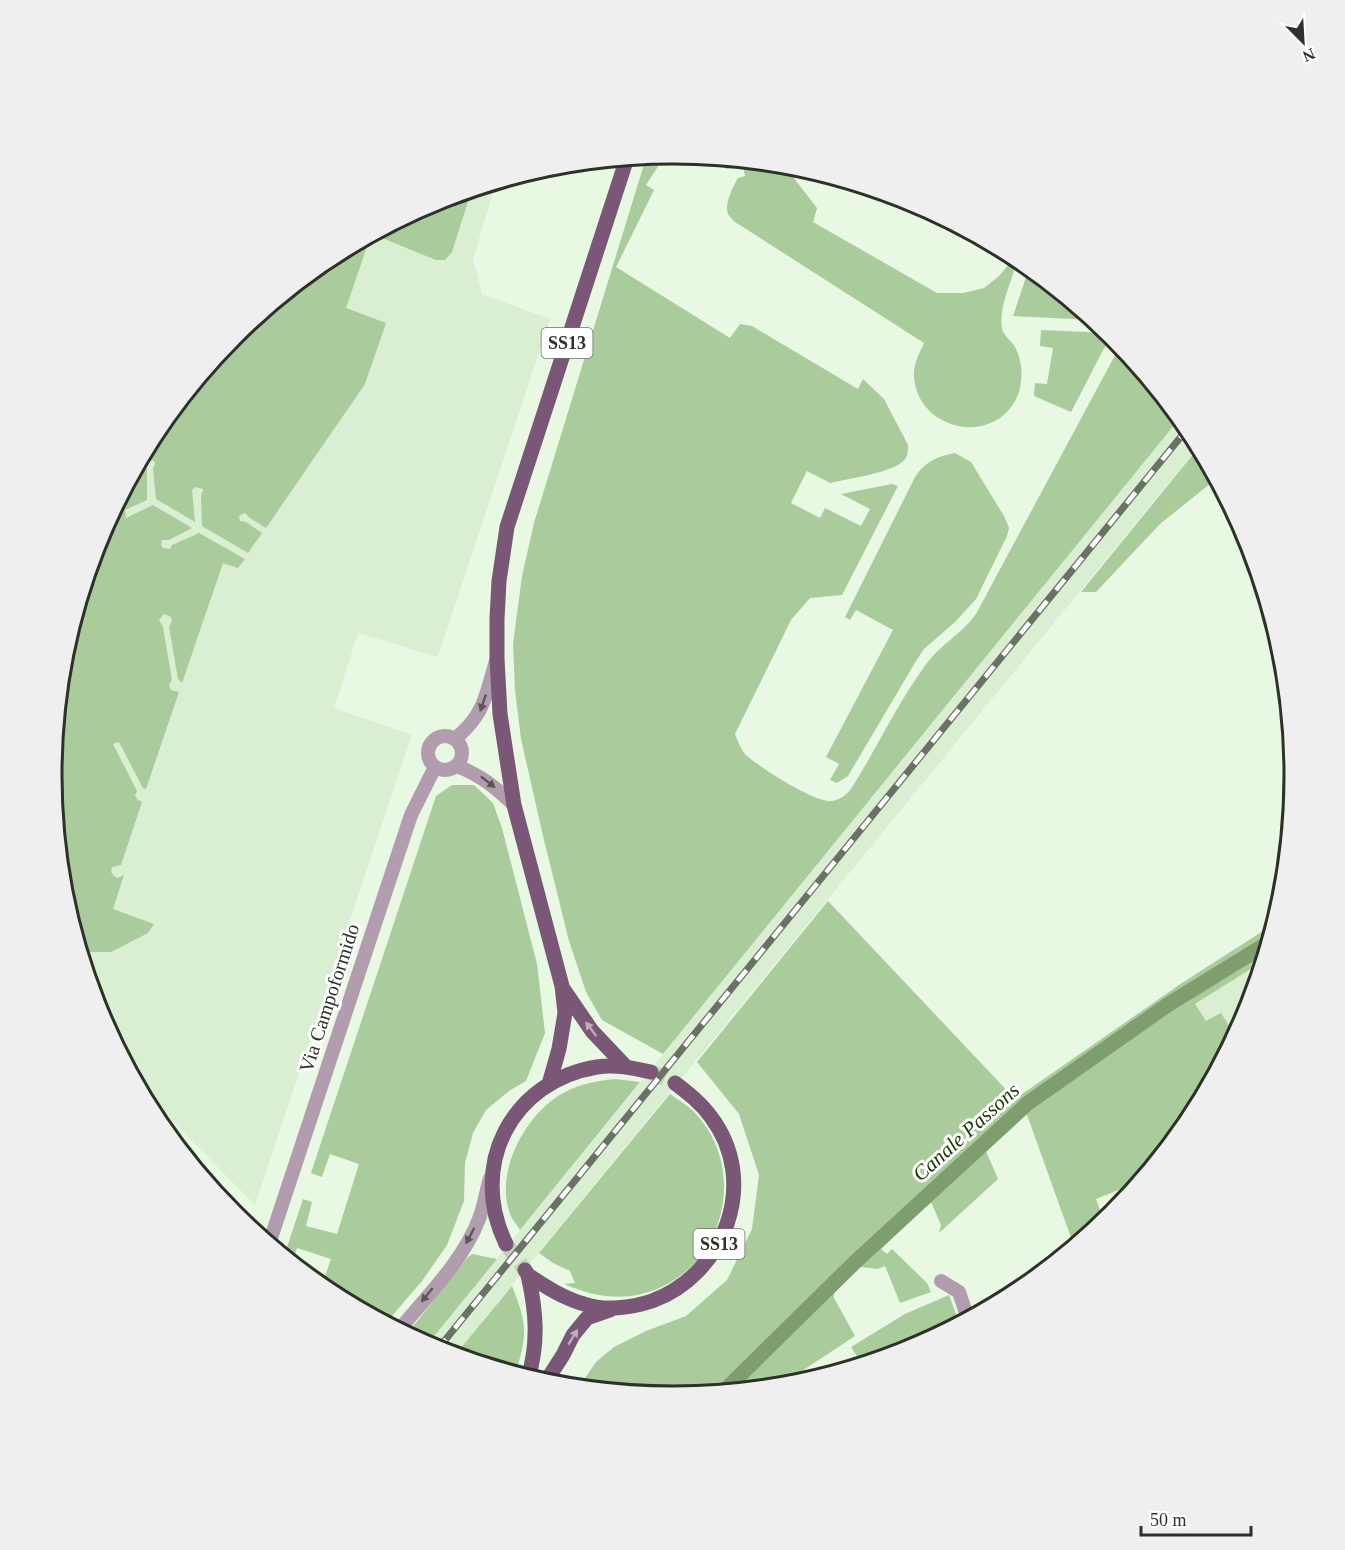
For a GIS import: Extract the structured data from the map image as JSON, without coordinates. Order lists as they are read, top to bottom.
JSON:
{
  "streets": {
    "main road": ["SS13"],
    "street": ["Via Campoformido"]
  },
  "water": ["Canale Passons"],
  "scale_bar": "50 m",
  "north": "bottom right"
}
